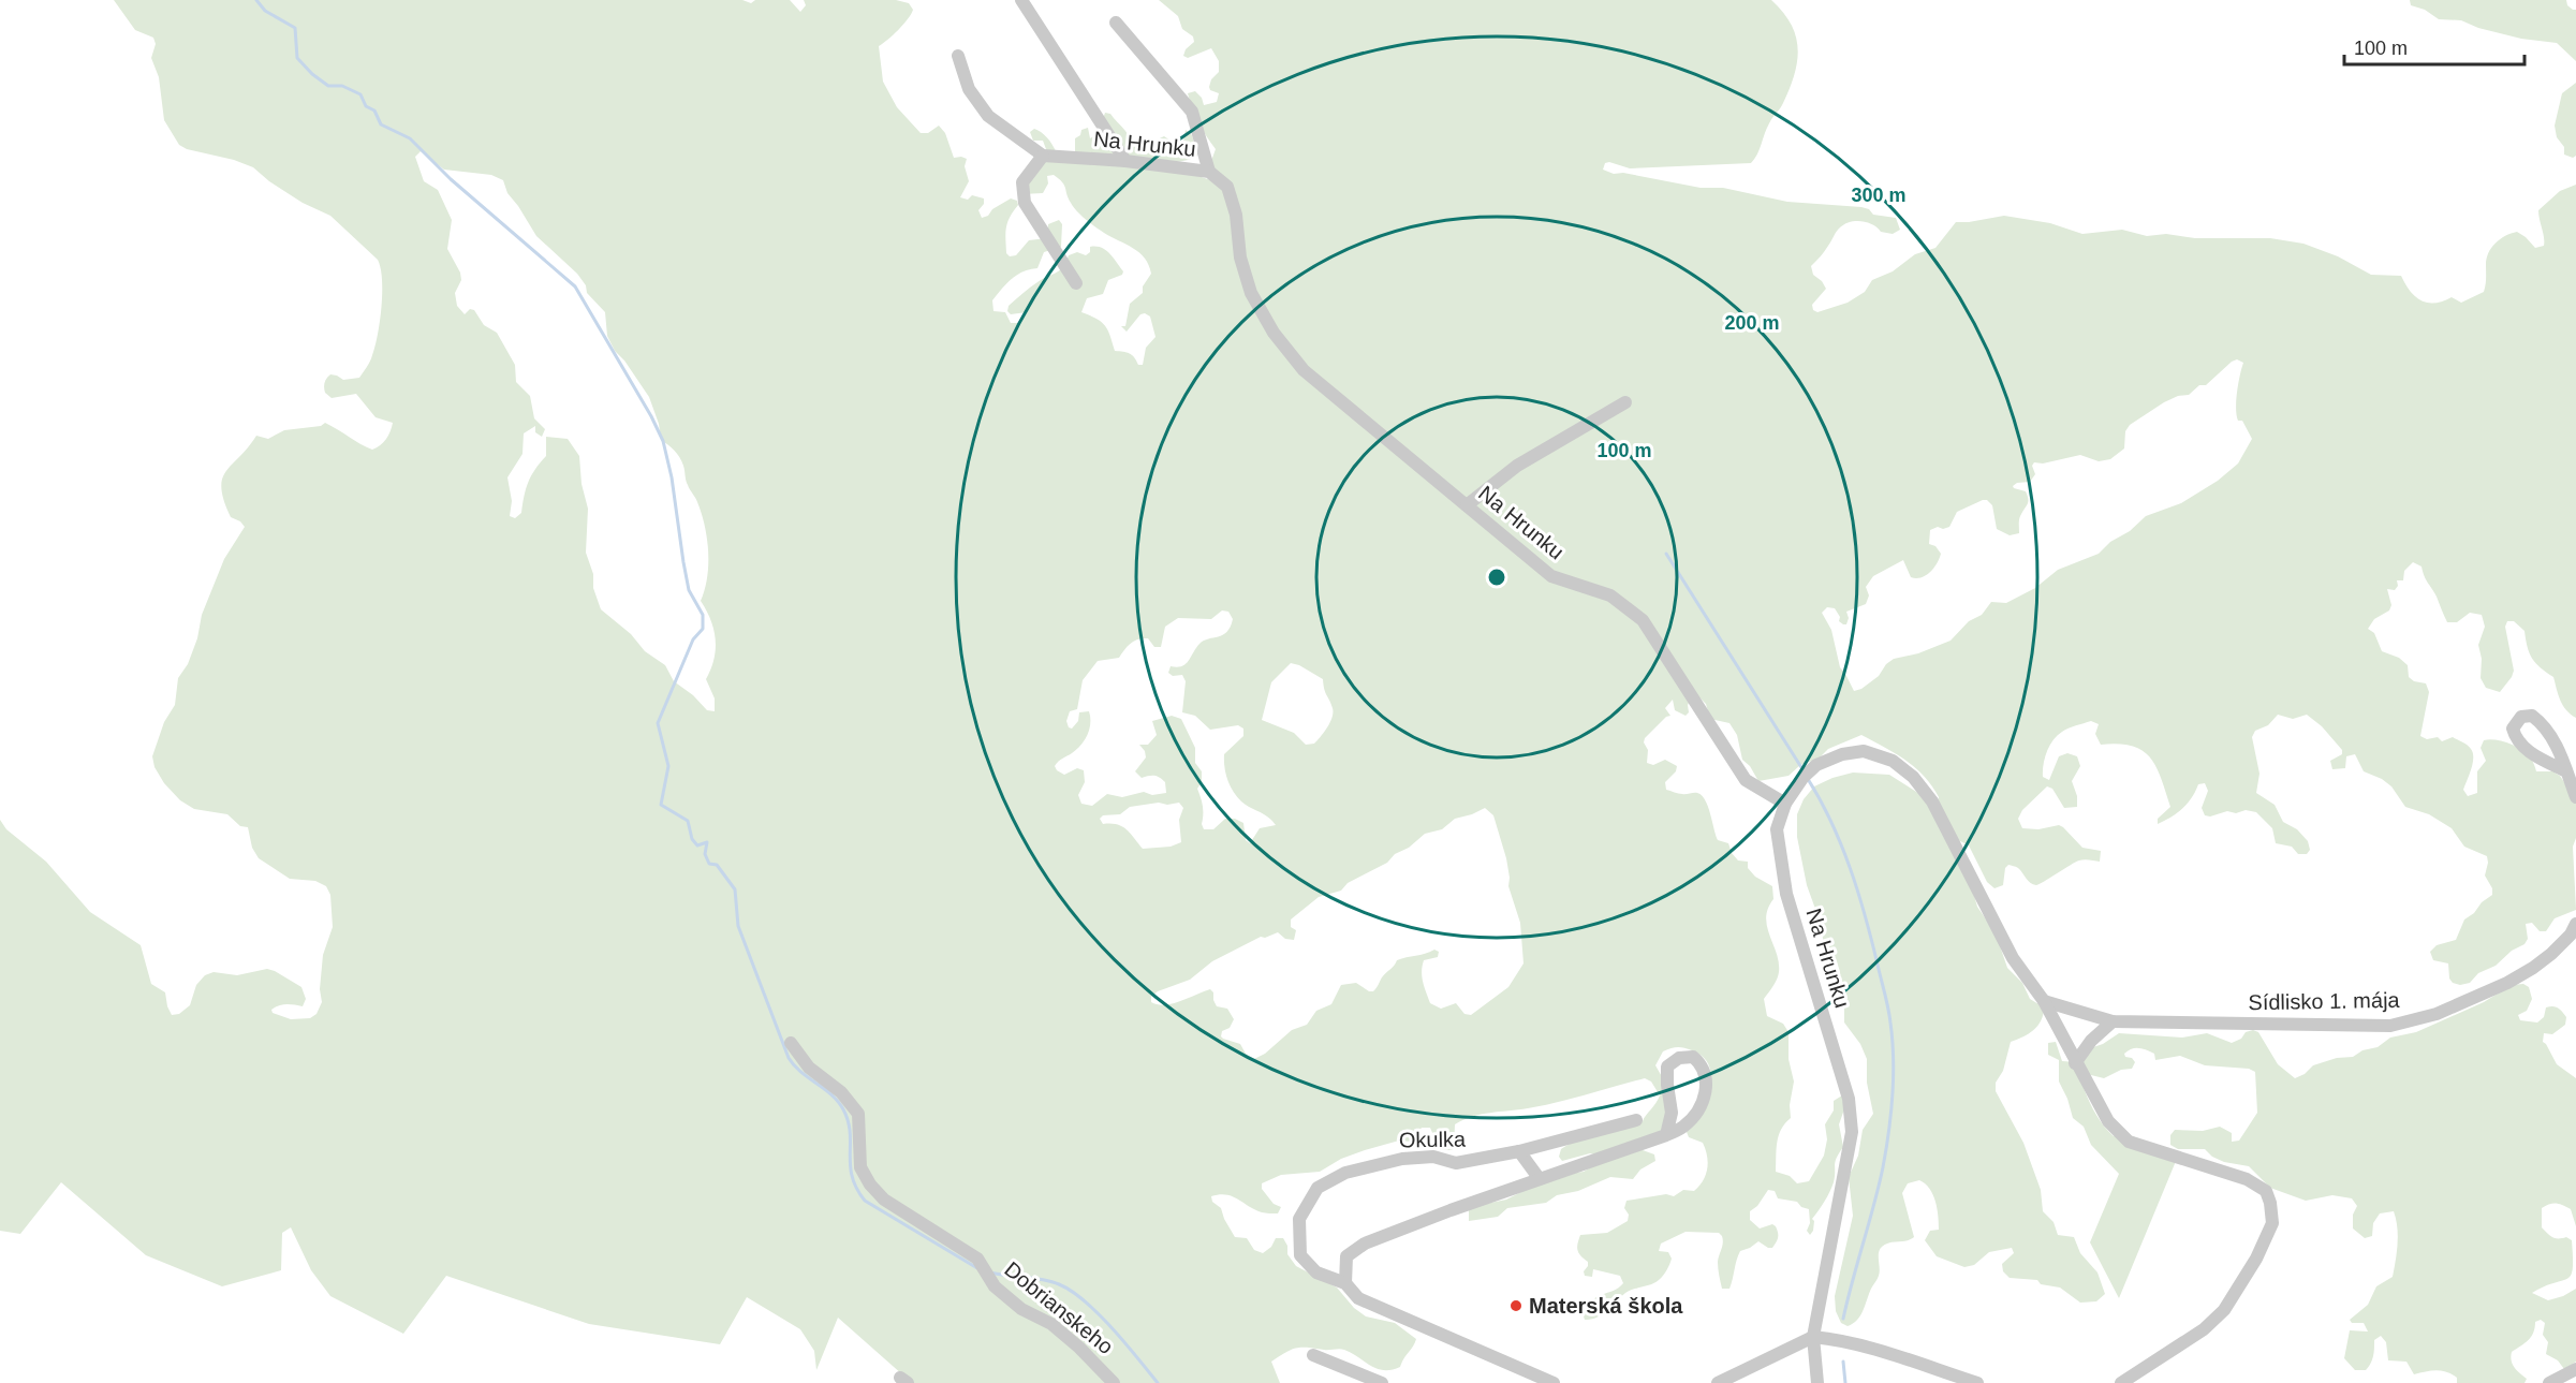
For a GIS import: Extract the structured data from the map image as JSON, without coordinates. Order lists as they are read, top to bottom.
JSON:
{
  "streets": {
    "street": [
      "Na Hrunku",
      "Sídlisko 1. mája",
      "Okulka",
      "Dobrianskeho"
    ]
  },
  "places": ["Materská škola"],
  "scale_bar": "100 m",
  "rings": ["300 m", "200 m", "100 m"]
}
